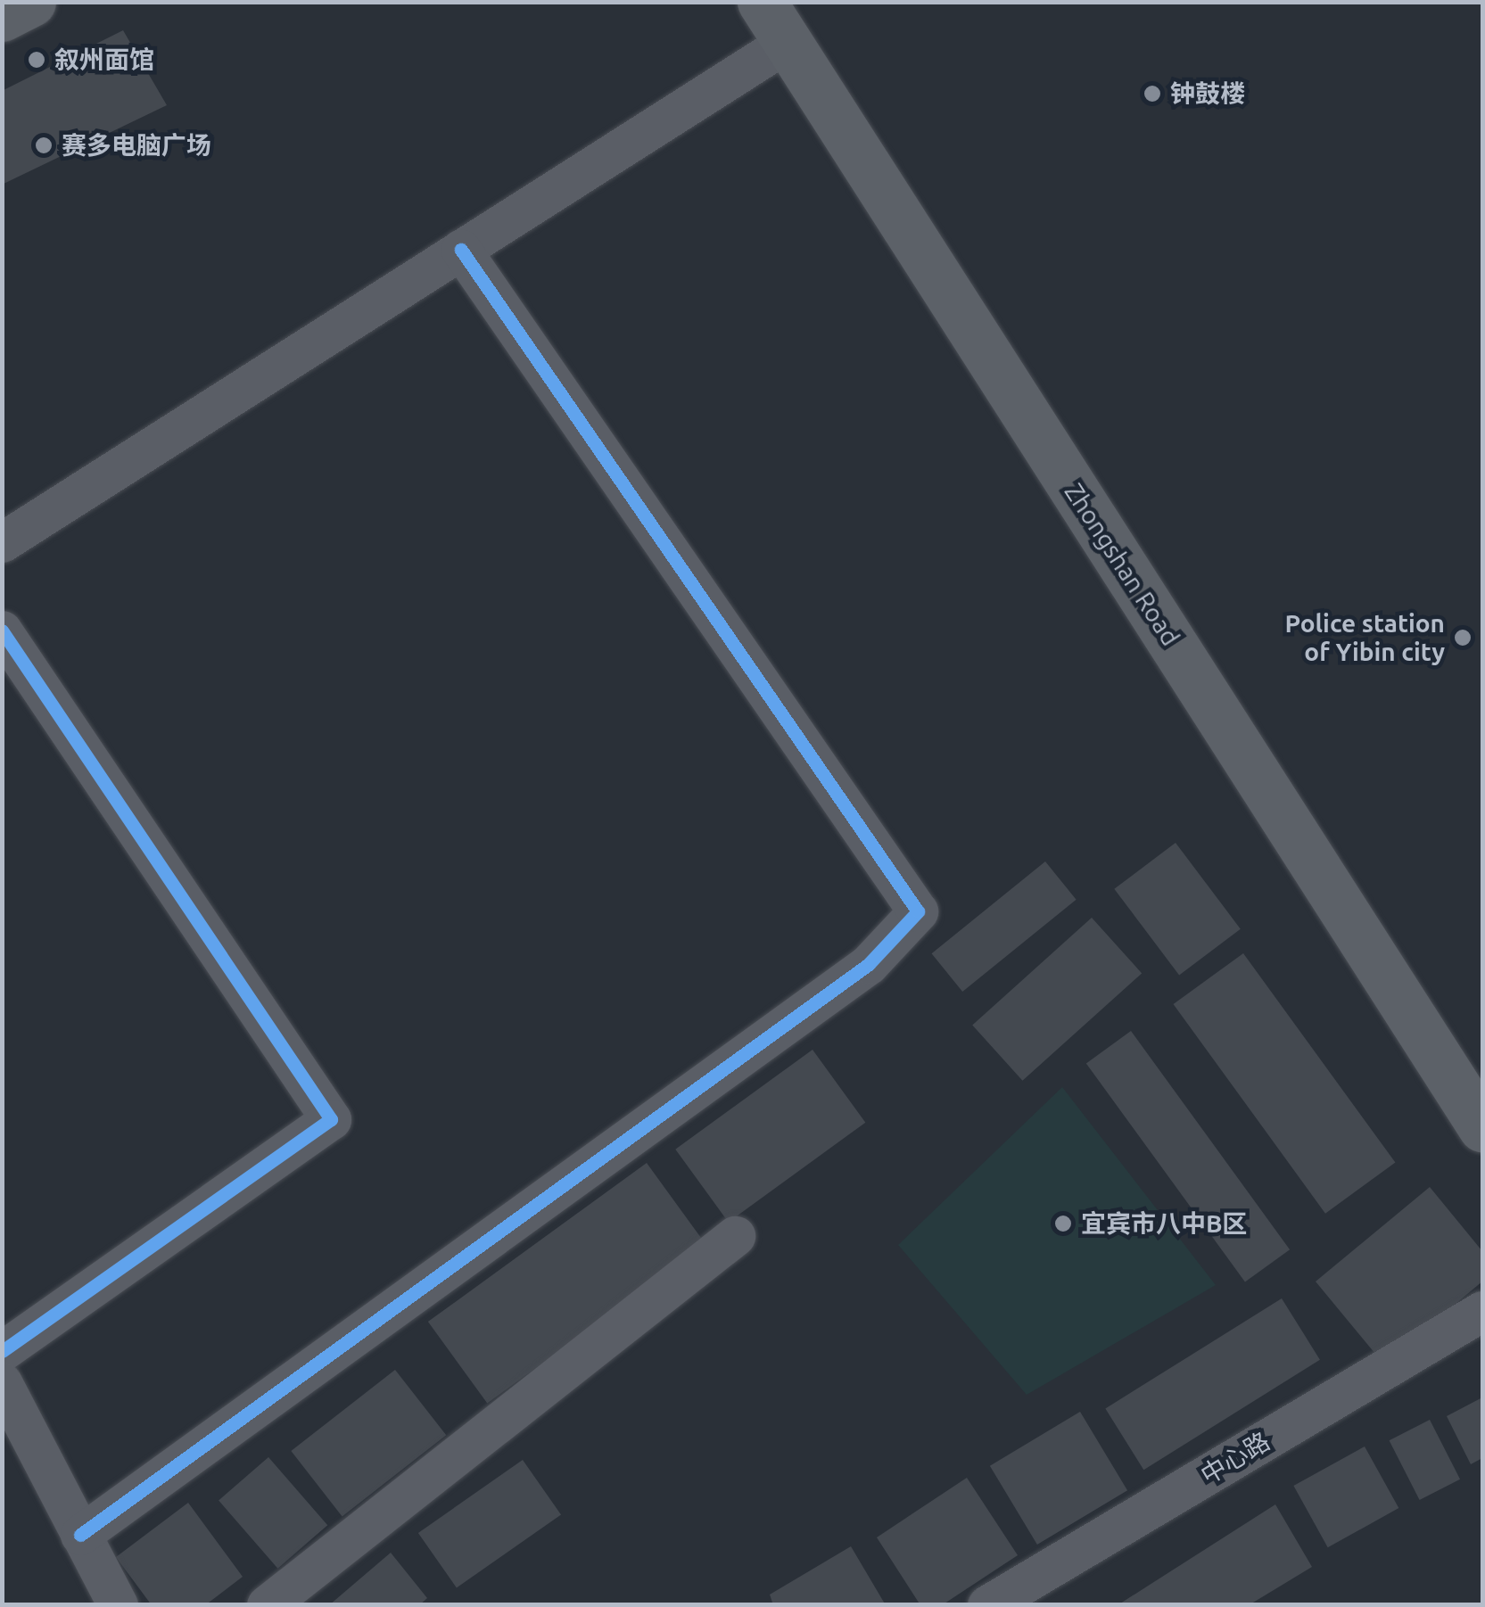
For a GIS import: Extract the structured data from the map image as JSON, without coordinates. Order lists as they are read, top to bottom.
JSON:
{
  "streets": {
    "main road": ["Zhongshan Road"],
    "street": ["中心路"]
  },
  "places": [
    "叙州面馆",
    "钟鼓楼",
    "赛多电脑广场",
    "Police station of Yibin city",
    "宜宾市八中B区"
  ]
}
